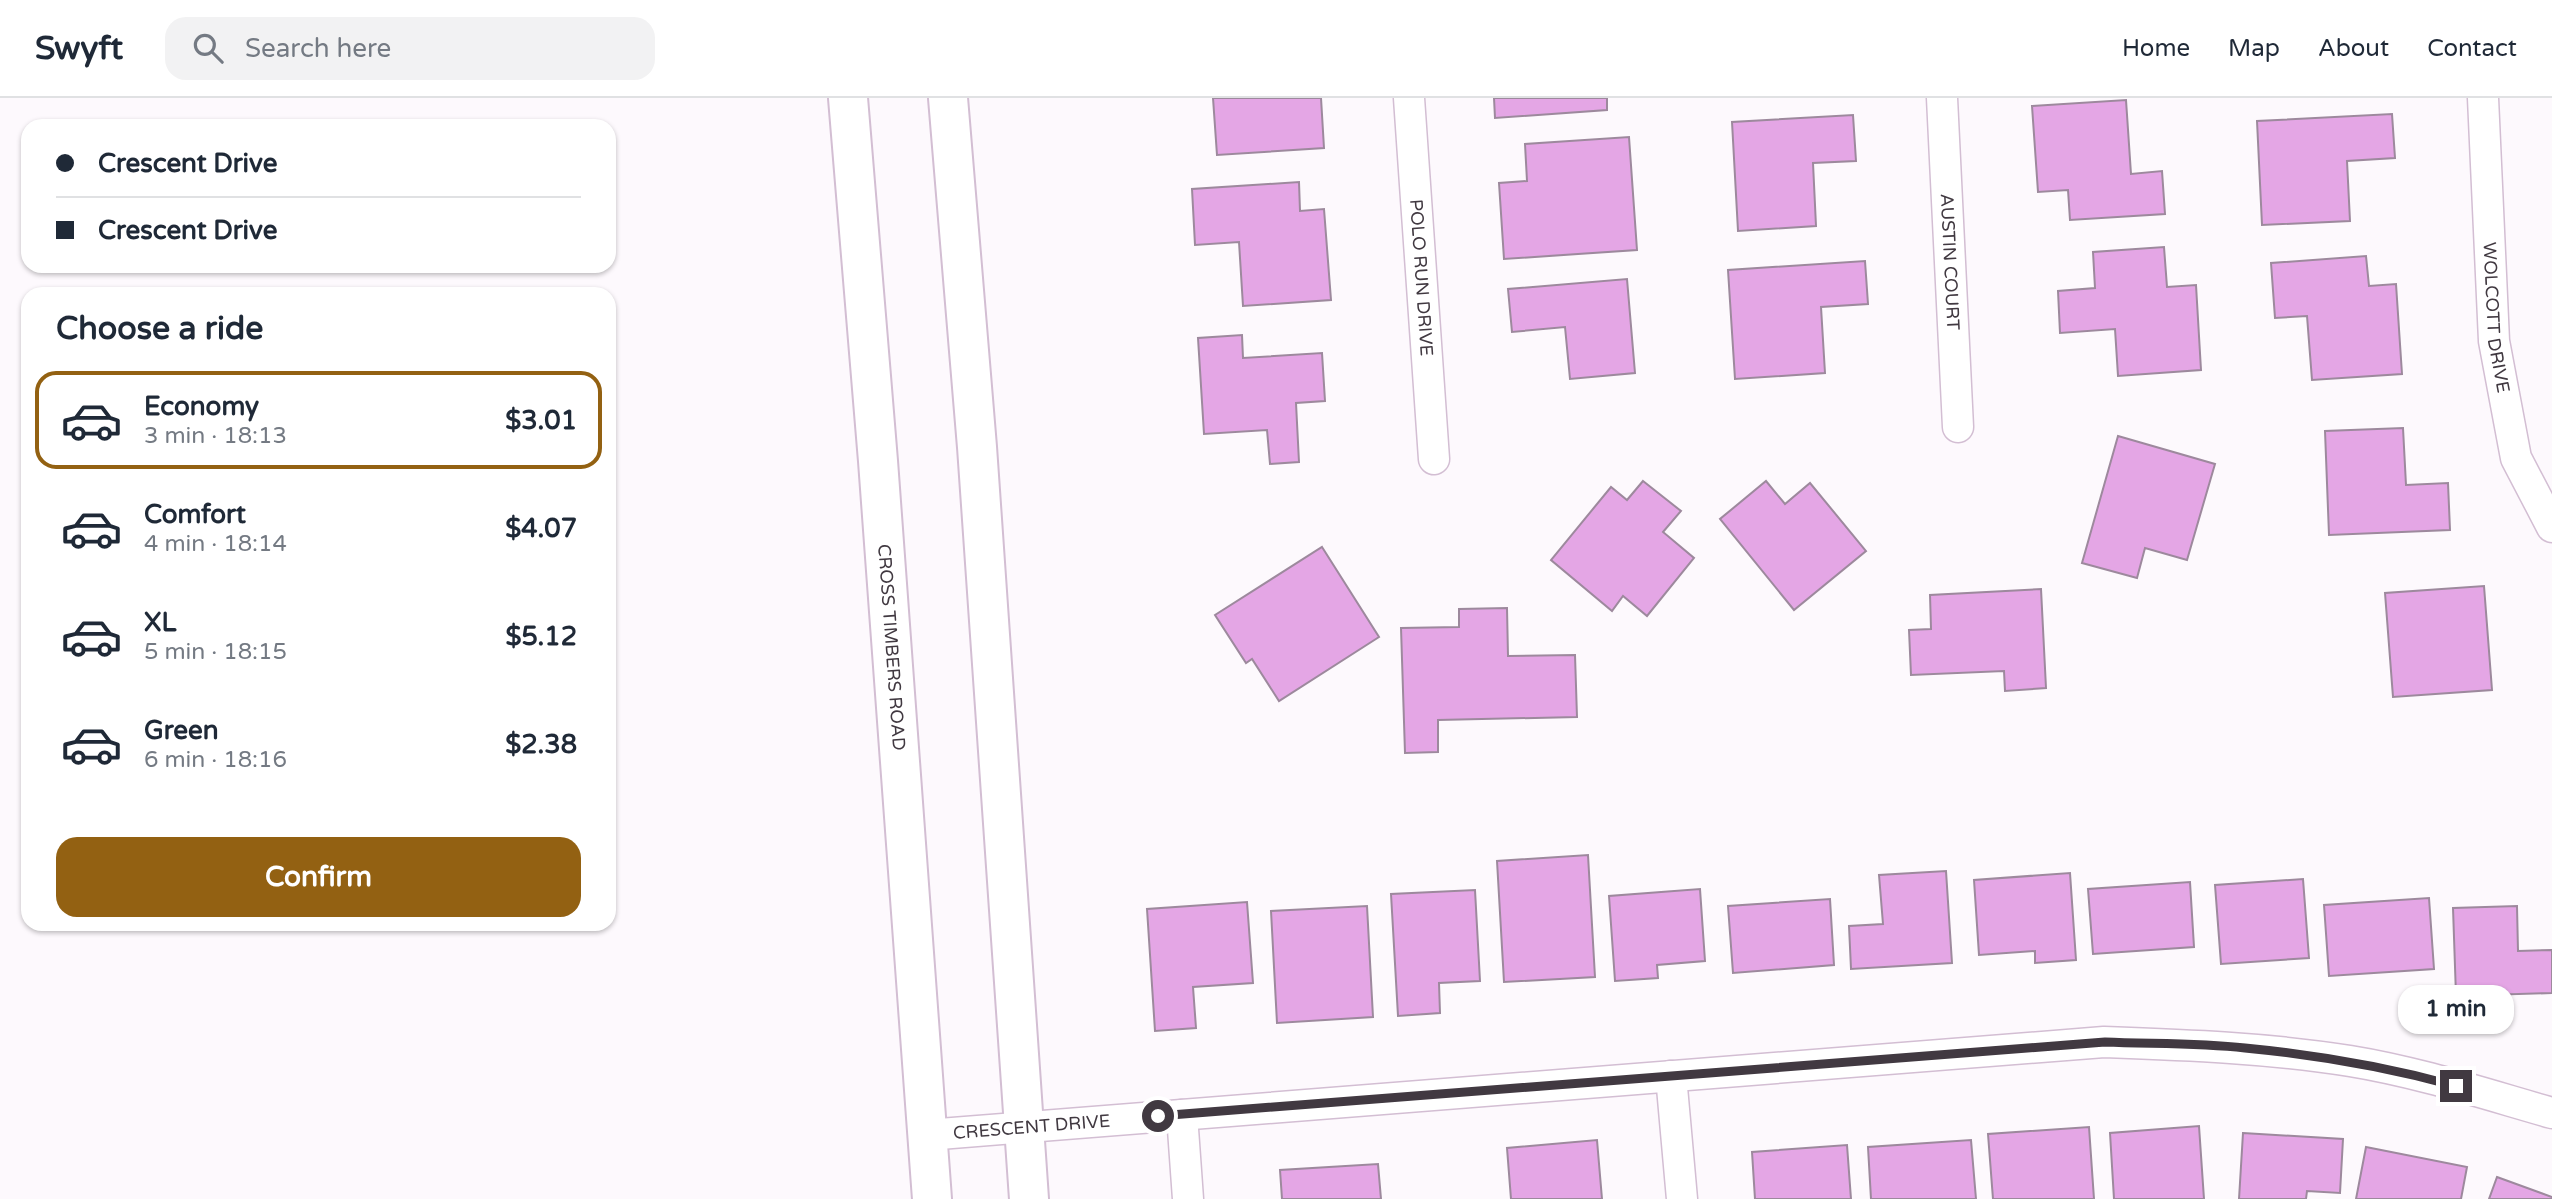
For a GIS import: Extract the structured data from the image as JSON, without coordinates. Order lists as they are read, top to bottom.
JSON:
{
  "streets": {
    "main road": ["CROSS TIMBERS ROAD"],
    "street": [
      "AUSTIN COURT",
      "POLO RUN DRIVE",
      "WOLCOTT DRIVE",
      "CRESCENT DRIVE"
    ]
  },
  "crossings": [
    ["CROSS TIMBERS ROAD", "CRESCENT DRIVE"]
  ],
  "page": {
    "header": "Swyft",
    "search": "Search here",
    "nav": [
      "Home",
      "Map",
      "About",
      "Contact"
    ],
    "banner": ["Crescent Drive", "Crescent Drive"],
    "heading": "Choose a ride",
    "list": [
      {
        "name": "Economy",
        "note": "3 min · 18:13",
        "value": "$3.01"
      },
      {
        "name": "Comfort",
        "note": "4 min · 18:14",
        "value": "$4.07"
      },
      {
        "name": "XL",
        "note": "5 min · 18:15",
        "value": "$5.12"
      },
      {
        "name": "Green",
        "note": "6 min · 18:16",
        "value": "$2.38"
      }
    ],
    "buttons": "Confirm",
    "bubble": "1 min"
  }
}
